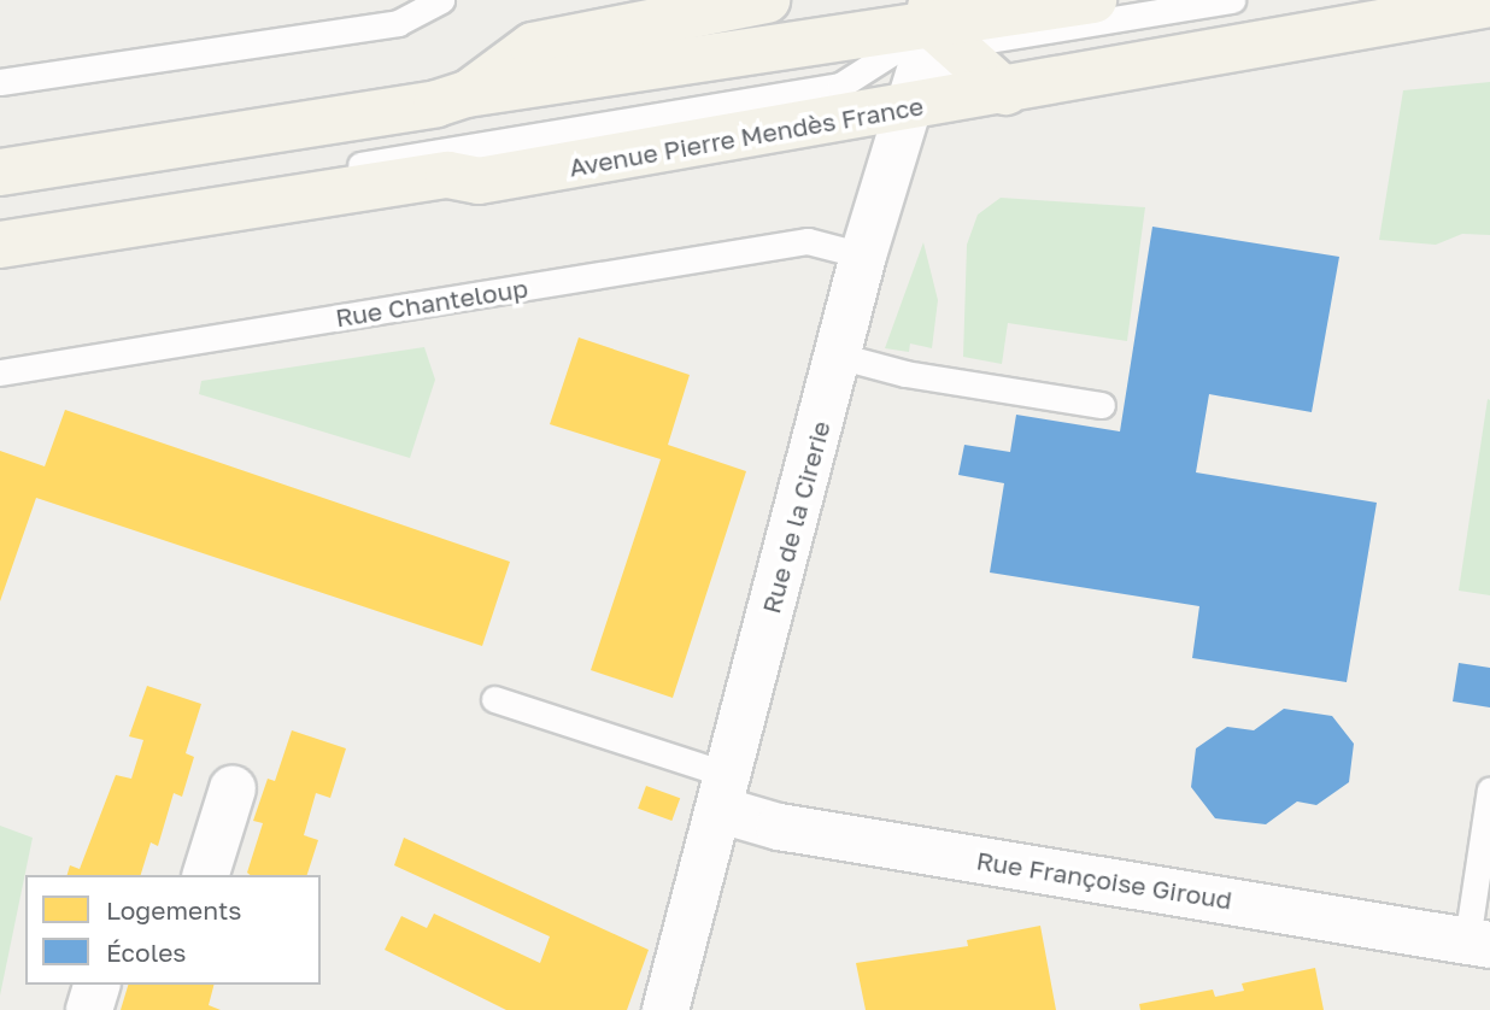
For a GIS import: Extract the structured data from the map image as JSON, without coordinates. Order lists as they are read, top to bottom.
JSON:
{
  "streets": {
    "main road": ["Avenue Pierre Mendès France"],
    "street": ["Rue de la Cirerie", "Rue Françoise Giroud"],
    "lane": ["Rue Chanteloup"]
  },
  "crossings": [
    ["Avenue Pierre Mendès France", "Rue de la Cirerie"],
    ["Rue Chanteloup", "Rue de la Cirerie"],
    ["Rue de la Cirerie", "Rue Françoise Giroud"]
  ],
  "legend": ["Logements", "Écoles"]
}
